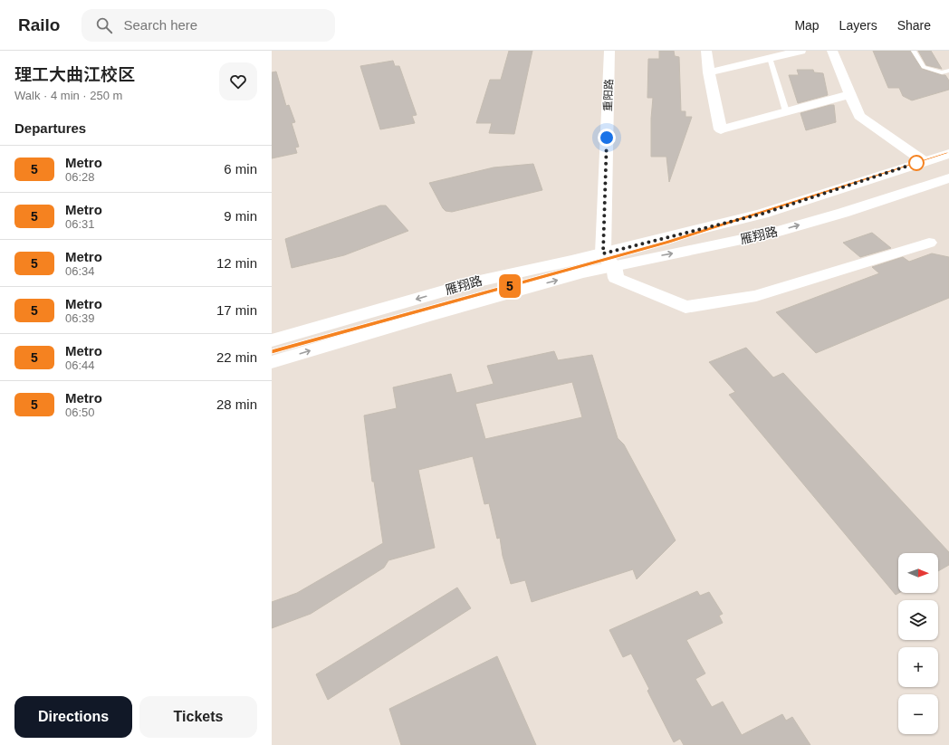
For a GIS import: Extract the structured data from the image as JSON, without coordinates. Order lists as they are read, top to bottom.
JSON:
{
  "streets": {
    "street": ["重阳路", "雁翔路"]
  },
  "crossings": [
    ["重阳路", "雁翔路"]
  ],
  "lines": ["metro line 5"],
  "north": "right",
  "page": {
    "header": "Railo",
    "search": "Search here",
    "nav": ["Map", "Layers", "Share"],
    "heading": [
      ["理工大曲江校区", "Walk · 4 min · 250 m"],
      "Departures"
    ],
    "on_map": "5",
    "list": [
      {
        "mark": "5",
        "name": "Metro",
        "note": "06:28",
        "value": "6 min"
      },
      {
        "mark": "5",
        "name": "Metro",
        "note": "06:31",
        "value": "9 min"
      },
      {
        "mark": "5",
        "name": "Metro",
        "note": "06:34",
        "value": "12 min"
      },
      {
        "mark": "5",
        "name": "Metro",
        "note": "06:39",
        "value": "17 min"
      },
      {
        "mark": "5",
        "name": "Metro",
        "note": "06:44",
        "value": "22 min"
      },
      {
        "mark": "5",
        "name": "Metro",
        "note": "06:50",
        "value": "28 min"
      }
    ],
    "map_buttons": ["+", "−"],
    "buttons": ["Directions", "Tickets"]
  }
}
